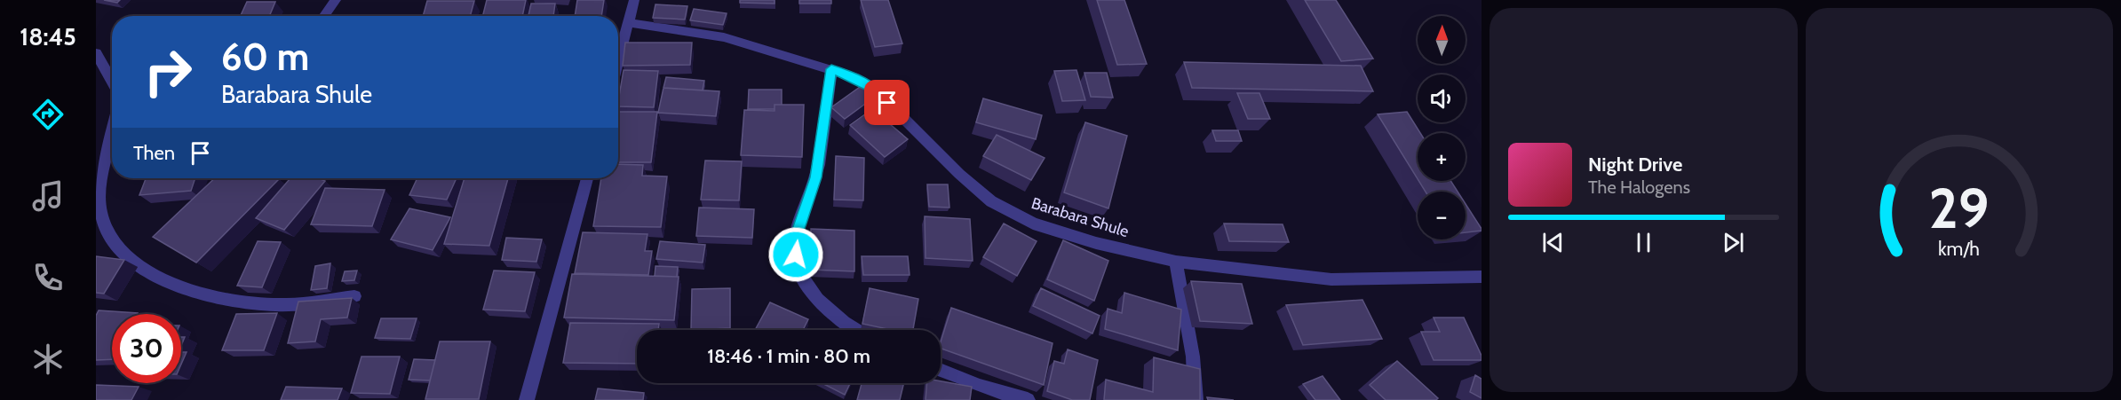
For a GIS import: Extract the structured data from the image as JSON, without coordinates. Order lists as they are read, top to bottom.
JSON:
{
  "streets": {
    "street": ["Barabara Shule"]
  },
  "north": "top",
  "page": {
    "tabs": "18:45",
    "map_buttons": ["+", "−"],
    "turn": ["60 m", "Barabara Shule"],
    "then": "Then",
    "song": ["Night Drive", "The Halogens"],
    "limit": "30",
    "trip": "18:46 · 1 min · 80 m",
    "gauge": ["29", "km/h"]
  }
}
